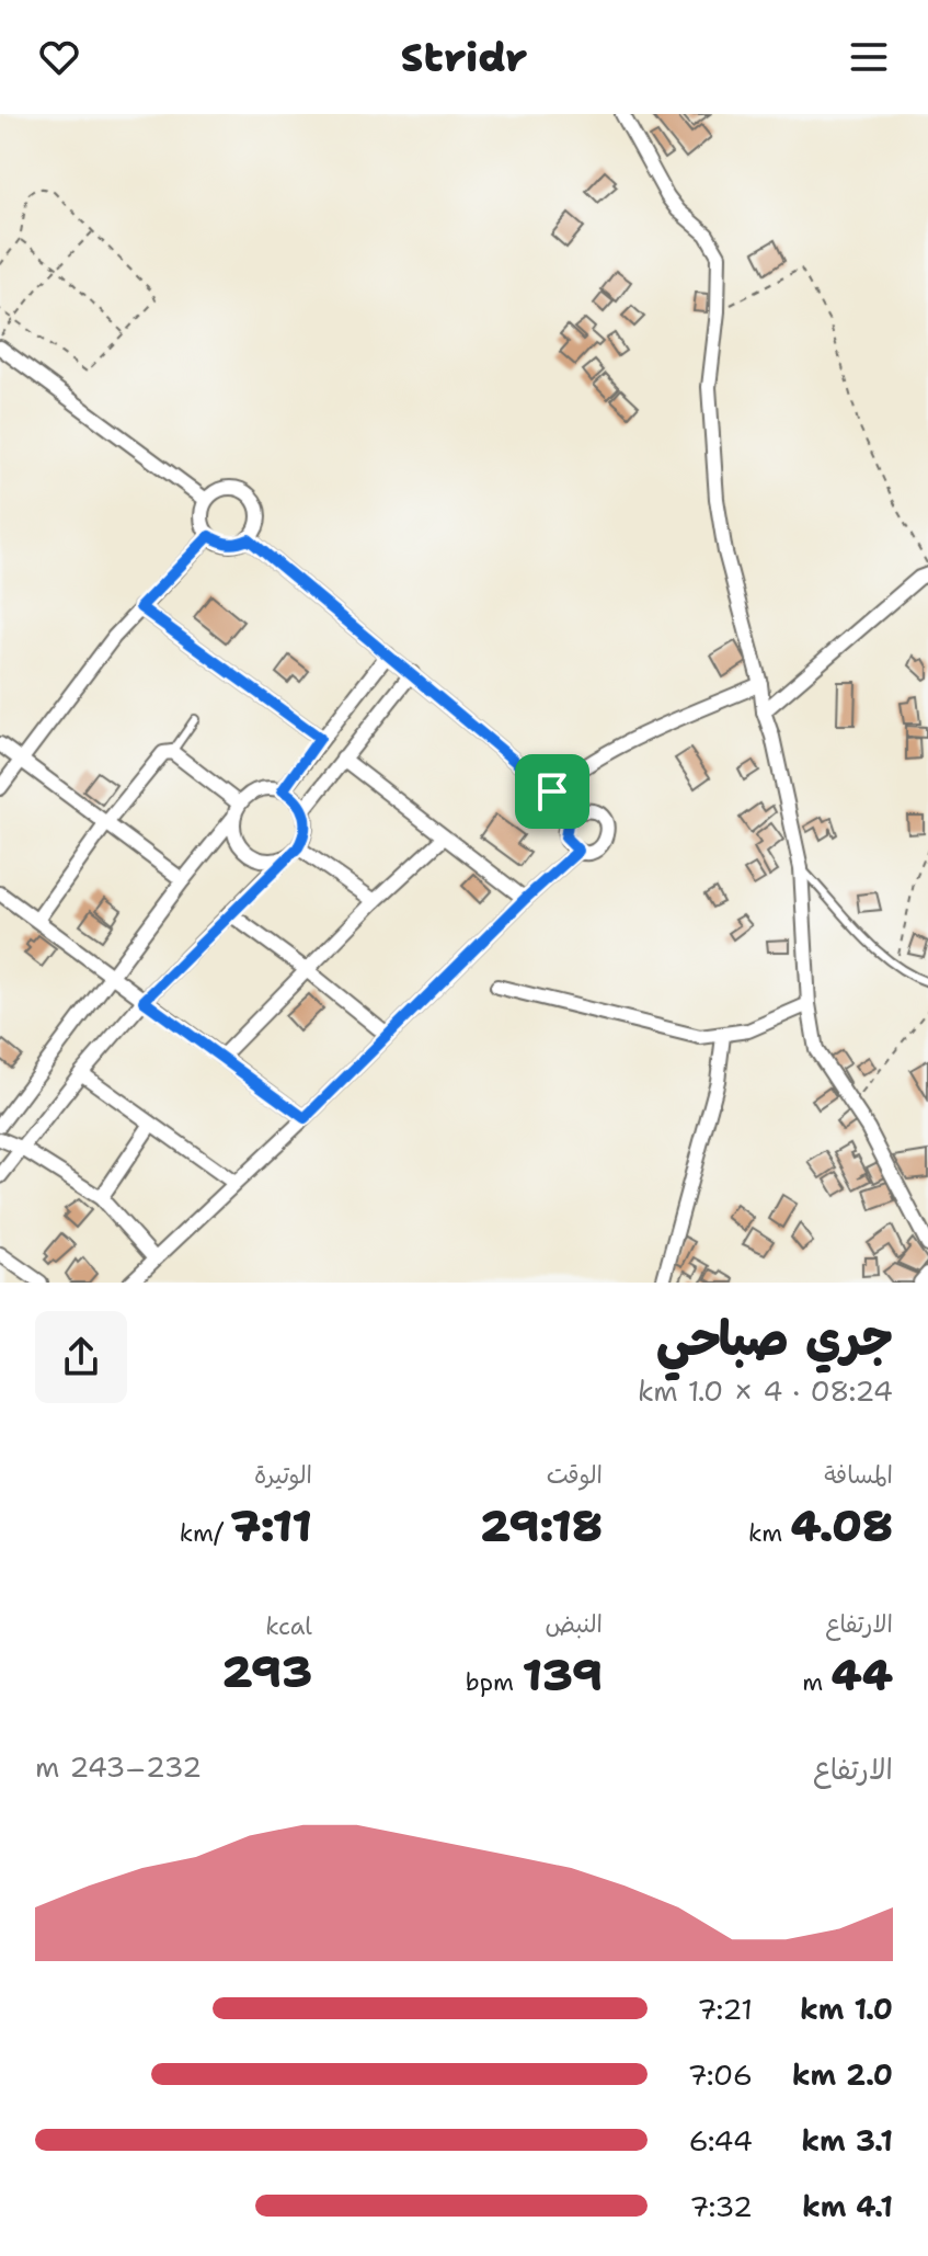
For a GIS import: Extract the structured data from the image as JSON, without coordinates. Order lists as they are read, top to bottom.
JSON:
{
  "page": {
    "header": "Stridr",
    "heading": ["جري صباحي", "08:24 · 4 × 1.0 km"],
    "stats": [
      ["المسافة", "4.08 km"],
      ["الوقت", "29:18"],
      ["الوتيرة", "7:11 /km"],
      ["الارتفاع", "44 m"],
      ["النبض", "139 bpm"],
      ["kcal", "293"]
    ],
    "chart": ["الارتفاع", "232–243 m"],
    "list": [
      {
        "name": "1.0 km",
        "note": "7:21"
      },
      {
        "name": "2.0 km",
        "note": "7:06"
      },
      {
        "name": "3.1 km",
        "note": "6:44"
      },
      {
        "name": "4.1 km",
        "note": "7:32"
      }
    ]
  }
}
